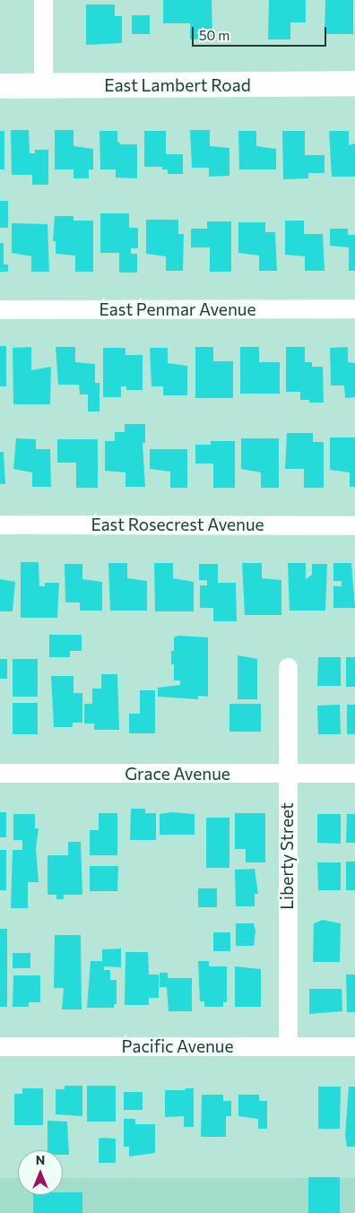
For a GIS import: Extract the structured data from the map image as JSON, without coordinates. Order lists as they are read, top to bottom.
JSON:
{
  "streets": {
    "main road": ["East Lambert Road"],
    "street": [
      "East Penmar Avenue",
      "East Rosecrest Avenue",
      "Grace Avenue",
      "Liberty Street",
      "Pacific Avenue"
    ]
  },
  "crossings": [
    ["Grace Avenue", "Liberty Street"],
    ["Liberty Street", "Pacific Avenue"]
  ],
  "scale_bar": "50 m",
  "north": "top"
}
